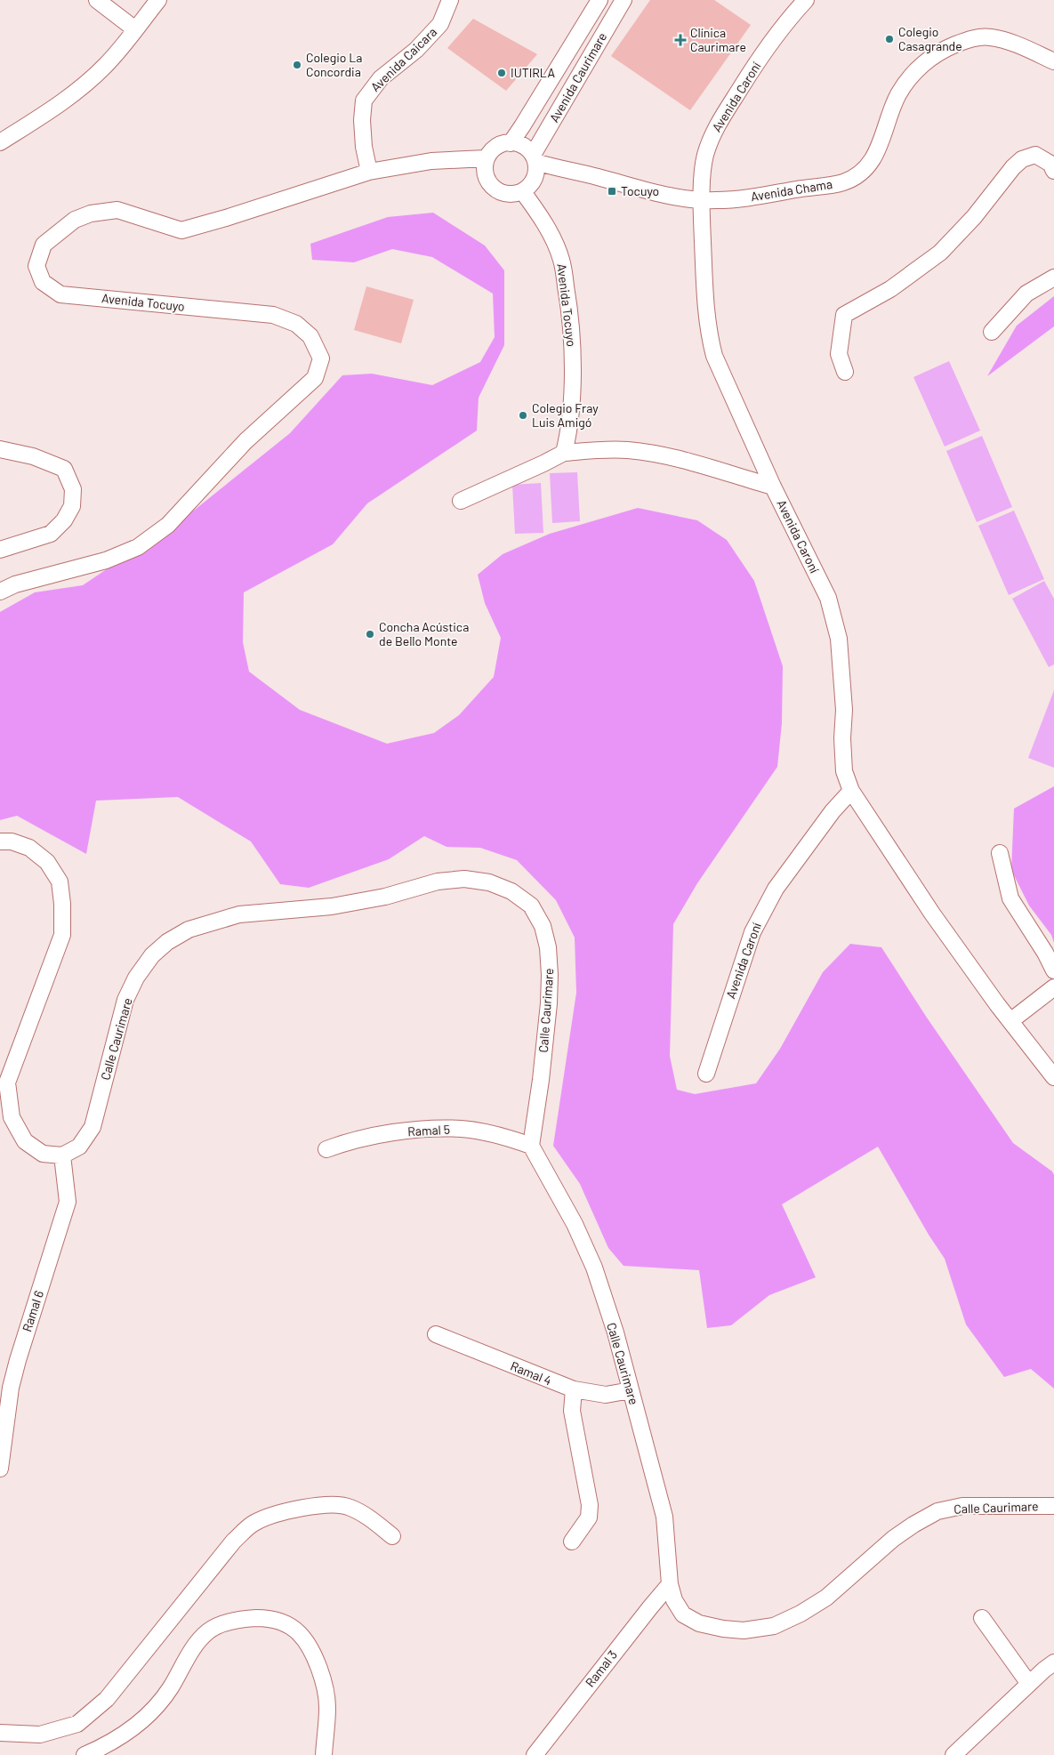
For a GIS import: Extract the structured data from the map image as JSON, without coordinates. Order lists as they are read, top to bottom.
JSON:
{
  "streets": {
    "street": [
      "Avenida Caicara",
      "Avenida Caurimare",
      "Avenida Caroní",
      "Avenida Chama",
      "Avenida Tocuyo",
      "Calle Caurimare",
      "Ramal 5",
      "Ramal 6",
      "Ramal 4",
      "Ramal 3"
    ]
  },
  "crossings": [
    ["Avenida Caicara", "Avenida Tocuyo"],
    ["Avenida Caurimare", "Avenida Chama"],
    ["Avenida Caurimare", "Avenida Tocuyo"],
    ["Avenida Caroní", "Avenida Chama"],
    ["Avenida Chama", "Avenida Tocuyo"],
    ["Calle Caurimare", "Ramal 5"],
    ["Calle Caurimare", "Ramal 6"],
    ["Calle Caurimare", "Ramal 4"],
    ["Calle Caurimare", "Ramal 3"]
  ],
  "places": {
    "other": [
      "Colegio Casagrande",
      "Colegio La Concordia",
      "IUTIRLA",
      "Colegio Fray Luis Amigó",
      "Concha Acústica de Bello Monte"
    ],
    "health": ["Clínica Caurimare"],
    "transit": ["Tocuyo"]
  }
}
